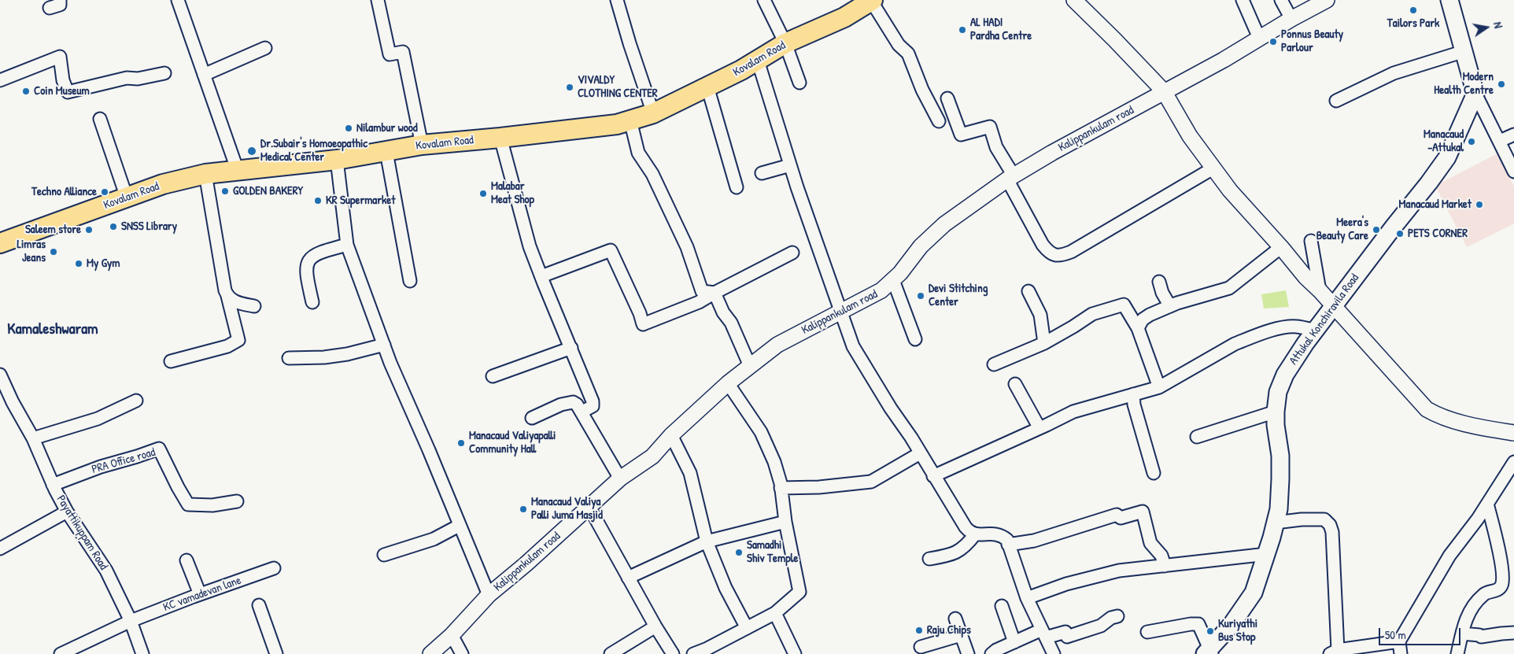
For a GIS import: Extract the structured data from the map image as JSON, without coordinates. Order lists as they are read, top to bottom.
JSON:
{
  "streets": {
    "main road": ["Kovalam Road", "Attukal Konchiravila Road"],
    "street": [
      "Kalippankulam road",
      "PRA Office road",
      "Payattikuppam Road",
      "KC vamadevan lane"
    ]
  },
  "crossings": [
    ["PRA Office road", "Payattikuppam Road"],
    ["Payattikuppam Road", "KC vamadevan lane"]
  ],
  "districts": ["Kamaleshwaram"],
  "places": [
    "Tailors Park",
    "AL HADI Pardha Centre",
    "Ponnus Beauty Parlour",
    "Modern Health Centre",
    "VIVALDY CLOTHING CENTER",
    "Coin Museum",
    "Nilambur wood",
    "Manacaud -Attukal",
    "Dr.Subair's Homoeopathic Medical Center",
    "GOLDEN BAKERY",
    "Techno Alliance",
    "Malabar Meat Shop",
    "KR Supermarket",
    "Manacaud Market",
    "SNSS Library",
    "Saleem store",
    "Meera's Beauty Care",
    "PETS CORNER",
    "Limras Jeans",
    "My Gym",
    "Devi Stitching Center",
    "Manacaud Valiyapalli Community Hall",
    "Manacaud Valiya Palli Juma Masjid",
    "Samadhi Shiv Temple",
    "Raju Chips",
    "Kuriyathi Bus Stop"
  ],
  "scale_bar": "50 m",
  "north": "right"
}
